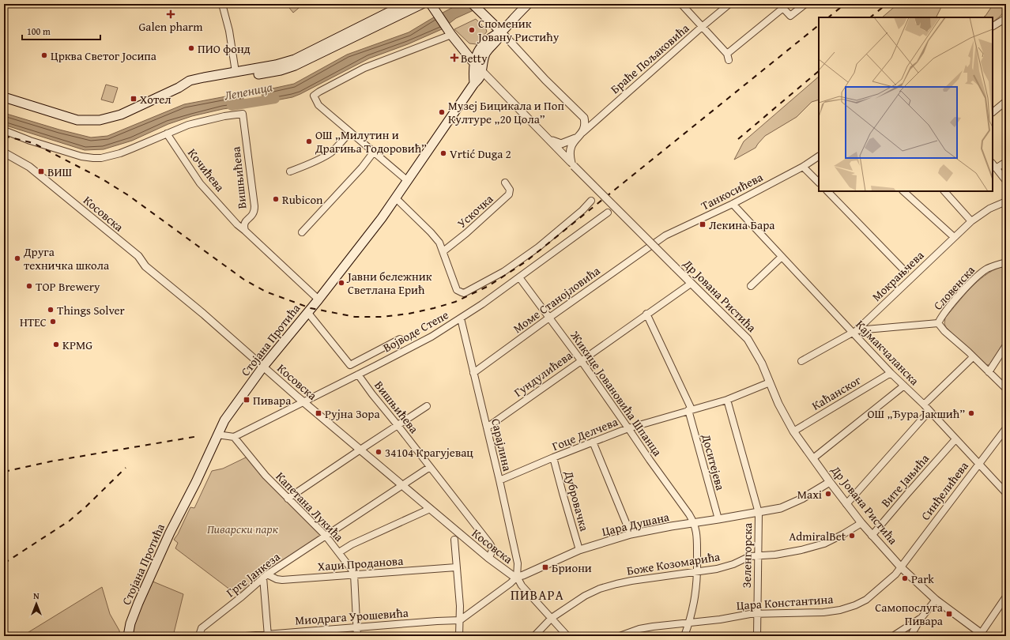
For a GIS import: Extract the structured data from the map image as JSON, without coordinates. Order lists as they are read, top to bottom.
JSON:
{
  "streets": {
    "main road": ["Др Јована Ристића", "Стојана Протића"],
    "street": [
      "Браће Пољаковића",
      "Кочићева",
      "Вишњићева",
      "Танкосићева",
      "Ускочка",
      "Косовска",
      "Мокрањчева",
      "Словенска",
      "Моме Станојловића",
      "Војводе Степе",
      "Кајмакчаланска",
      "Гундулићева",
      "Каћанског",
      "Жикице Јовановића Шпанца",
      "Гоце Делчева",
      "Сарајлина",
      "Доситејева",
      "Вите Јањића",
      "Синђелићева",
      "Дубровачка",
      "Капетана Лукића",
      "Цара Душана",
      "Зеленгорска",
      "Хаџи Проданова",
      "Боже Козомарића",
      "Грге Јанкеза",
      "Цара Константина",
      "Миодрага Урошевића"
    ]
  },
  "crossings": [
    ["Кочићева", "Вишњићева"],
    ["Вишњићева", "Косовска"],
    ["Вишњићева", "Војводе Степе"],
    ["Вишњићева", "Грге Јанкеза"],
    ["Танкосићева", "Моме Станојловића"],
    ["Танкосићева", "Кајмакчаланска"],
    ["Косовска", "Војводе Степе"],
    ["Косовска", "Стојана Протића"],
    ["Косовска", "Сарајлина"],
    ["Косовска", "Цара Душана"],
    ["Косовска", "Боже Козомарића"],
    ["Косовска", "Грге Јанкеза"],
    ["Мокрањчева", "Кајмакчаланска"],
    ["Др Јована Ристића", "Стојана Протића"],
    ["Др Јована Ристића", "Гундулићева"],
    ["Др Јована Ристића", "Каћанског"],
    ["Др Јована Ристића", "Гоце Делчева"],
    ["Др Јована Ристића", "Вите Јањића"],
    ["Др Јована Ристића", "Синђелићева"],
    ["Др Јована Ристића", "Цара Душана"],
    ["Др Јована Ристића", "Боже Козомарића"],
    ["Др Јована Ристића", "Цара Константина"],
    ["Моме Станојловића", "Жикице Јовановића Шпанца"],
    ["Моме Станојловића", "Сарајлина"],
    ["Војводе Степе", "Жикице Јовановића Шпанца"],
    ["Војводе Степе", "Сарајлина"],
    ["Војводе Степе", "Капетана Лукића"],
    ["Кајмакчаланска", "Каћанског"],
    ["Кајмакчаланска", "Вите Јањића"],
    ["Кајмакчаланска", "Синђелићева"],
    ["Гундулићева", "Жикице Јовановића Шпанца"],
    ["Гундулићева", "Сарајлина"],
    ["Гундулићева", "Доситејева"],
    ["Жикице Јовановића Шпанца", "Гоце Делчева"],
    ["Жикице Јовановића Шпанца", "Цара Душана"],
    ["Гоце Делчева", "Сарајлина"],
    ["Гоце Делчева", "Доситејева"],
    ["Гоце Делчева", "Дубровачка"],
    ["Гоце Делчева", "Зеленгорска"],
    ["Сарајлина", "Цара Душана"],
    ["Доситејева", "Цара Душана"],
    ["Синђелићева", "Цара Константина"],
    ["Дубровачка", "Цара Душана"],
    ["Капетана Лукића", "Хаџи Проданова"],
    ["Капетана Лукића", "Грге Јанкеза"],
    ["Цара Душана", "Зеленгорска"],
    ["Цара Душана", "Миодрага Урошевића"],
    ["Зеленгорска", "Боже Козомарића"],
    ["Зеленгорска", "Цара Константина"],
    ["Хаџи Проданова", "Грге Јанкеза"]
  ],
  "districts": ["ПИВАРА"],
  "water": ["Лепеница"],
  "parks": ["Пиварски парк"],
  "places": {
    "health": ["Galen pharm", "Betty"],
    "other": [
      "Споменик Јовану Ристићу",
      "ПИО фонд",
      "Црква Светог Јосипа",
      "Музеј Бицикала и Поп Културе „20 Цола”",
      "ОШ „Милутин и Драгиња Тодоровић”",
      "Vrtić Duga 2",
      "Rubicon",
      "Друга техничка школа",
      "Јавни бележник Светлана Ерић",
      "TOP Brewery",
      "Things Solver",
      "HTEC",
      "KPMG",
      "ОШ „Ђура Јакшић”",
      "34104 Крагујевац",
      "Maxi",
      "AdmiralBet",
      "Park"
    ],
    "transit": [
      "Хотел",
      "ВИШ",
      "Лекина Бара",
      "Пивара",
      "Рујна Зора",
      "Бриони",
      "Самопослуга Пивара"
    ]
  },
  "scale_bar": "100 m",
  "north": "top"
}
